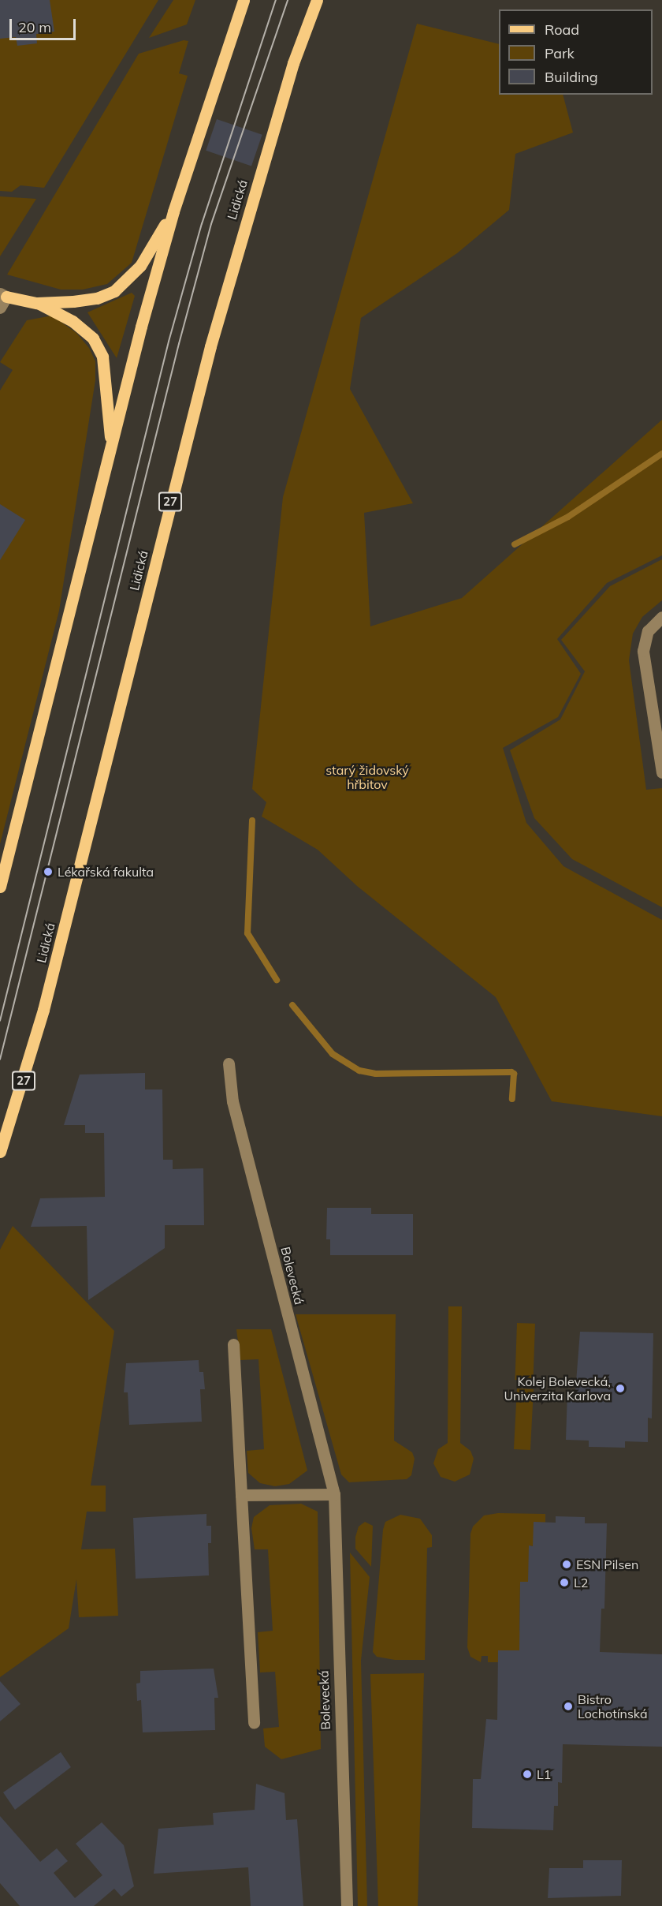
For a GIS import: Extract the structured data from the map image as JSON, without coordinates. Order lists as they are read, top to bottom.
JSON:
{
  "streets": {
    "main road": ["Lidická", "27"],
    "street": ["Bolevecká"]
  },
  "parks": ["starý židovský hřbitov"],
  "places": [
    "Lékařská fakulta",
    "Kolej Bolevecká, Univerzita Karlova",
    "ESN Pilsen",
    "L2",
    "Bistro Lochotínská",
    "L1"
  ],
  "legend": ["Road", "Park", "Building"],
  "scale_bar": "20 m"
}
